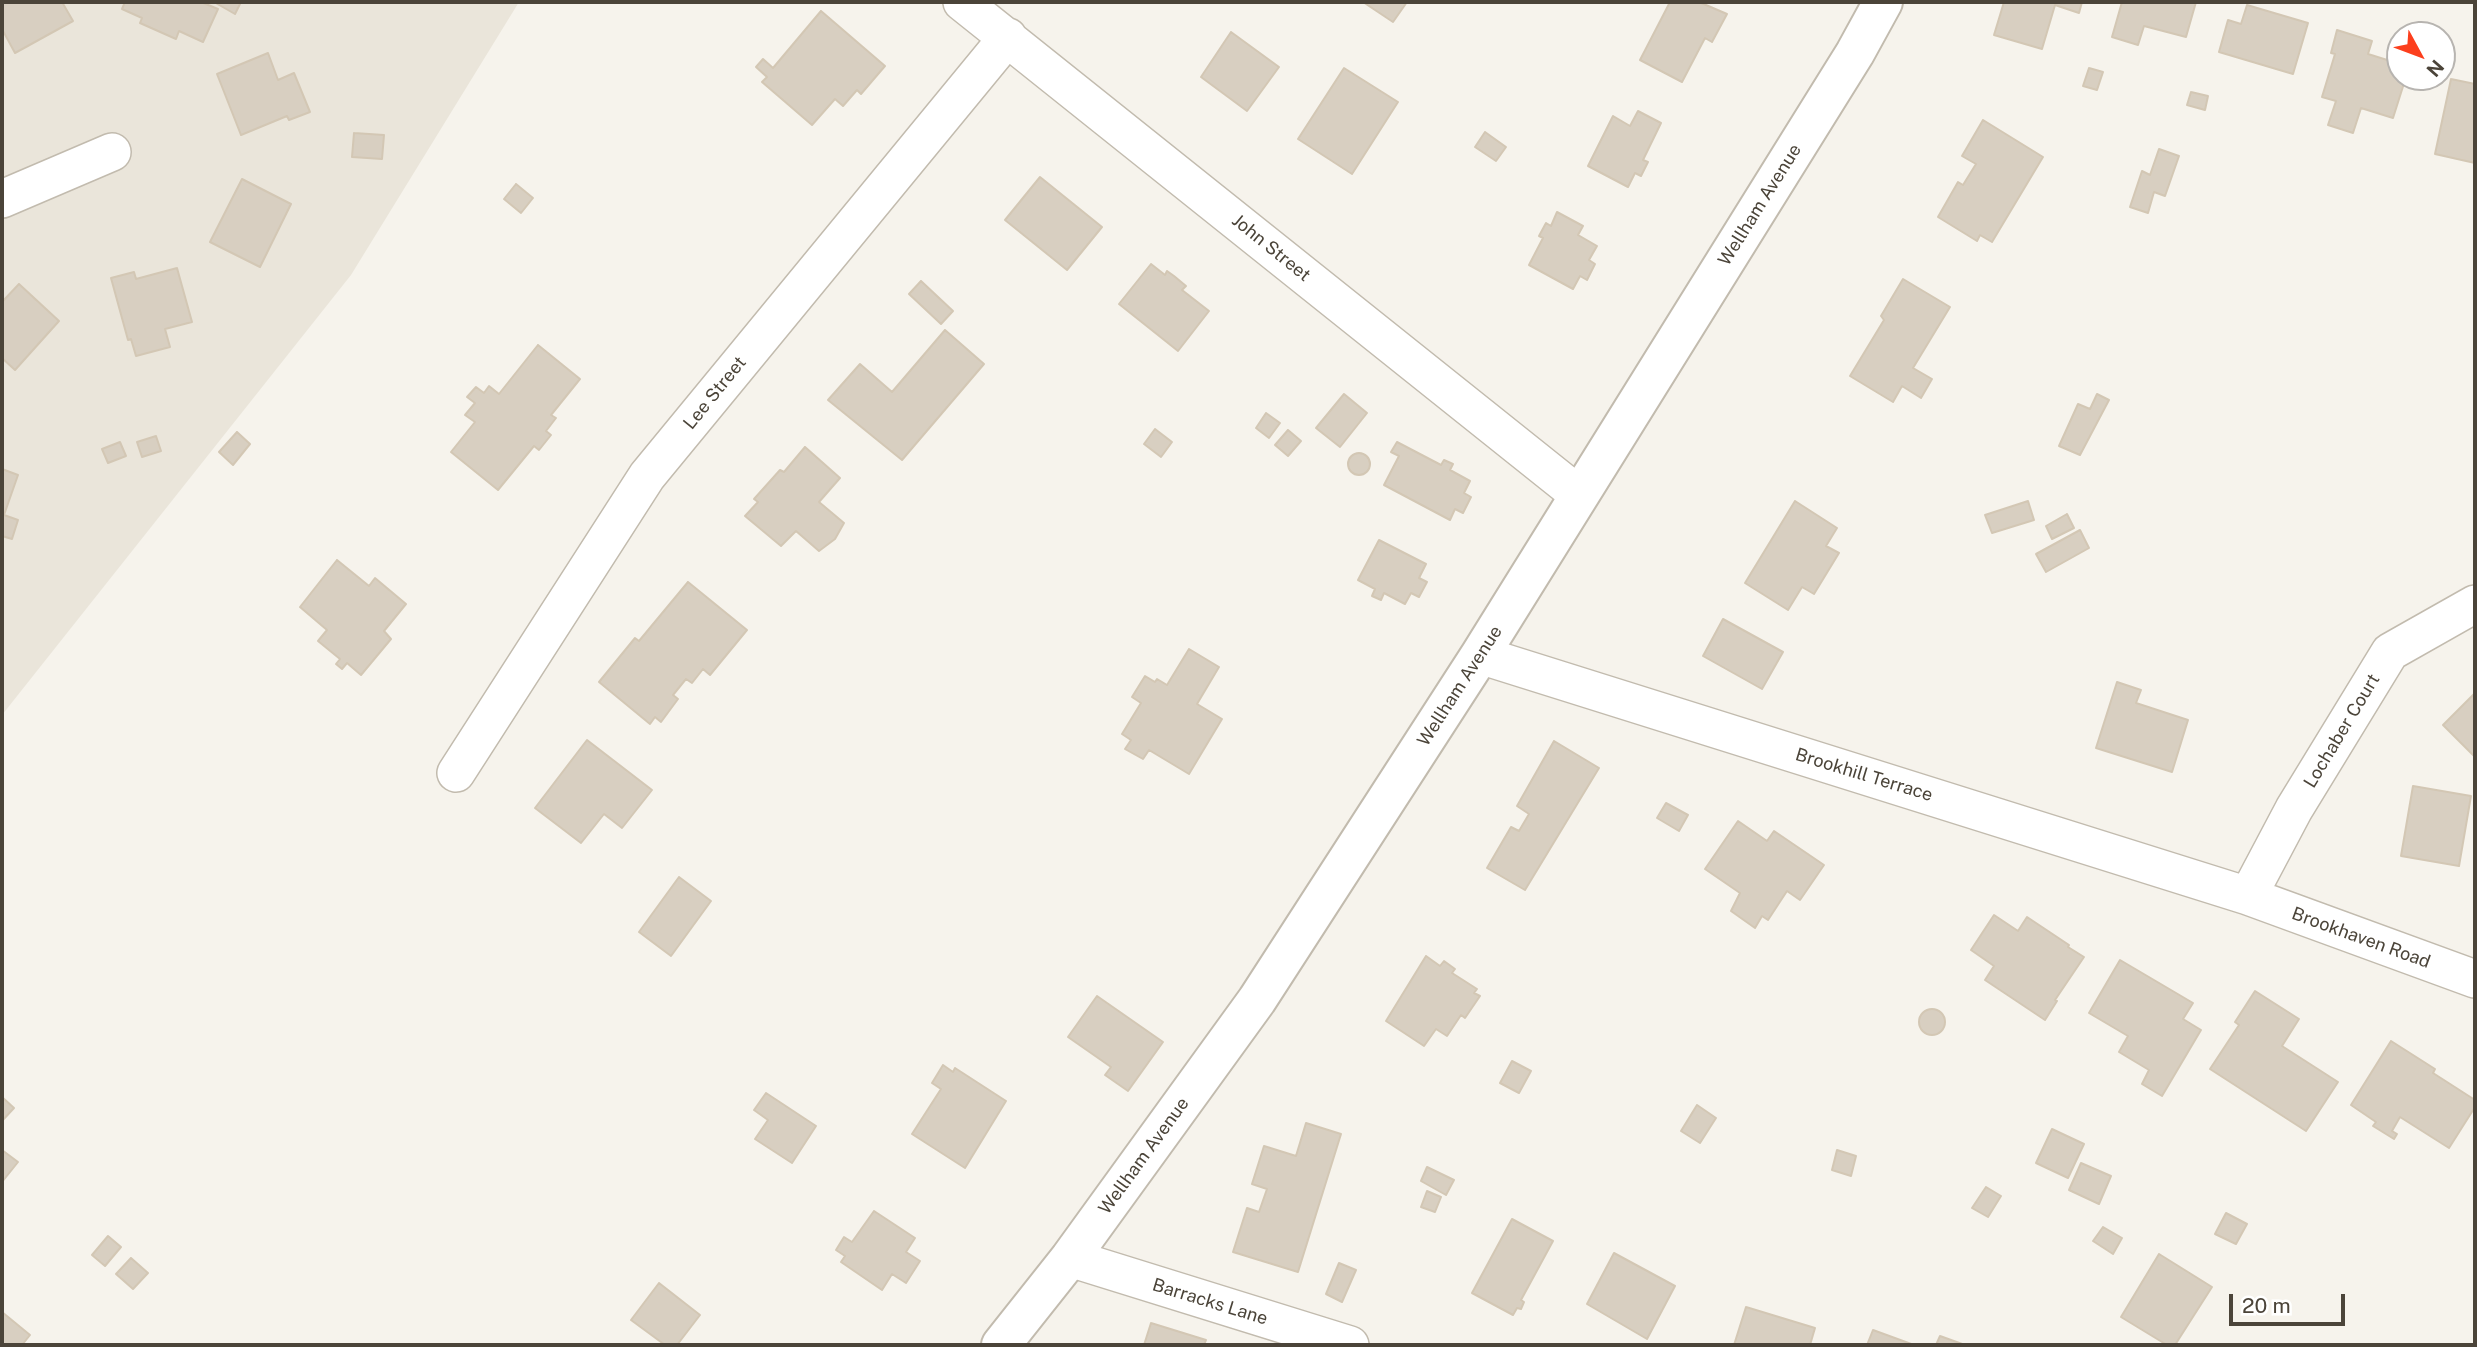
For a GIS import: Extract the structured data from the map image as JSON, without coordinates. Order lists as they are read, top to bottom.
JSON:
{
  "streets": {
    "street": [
      "Wellham Avenue",
      "John Street",
      "Lee Street",
      "Lochaber Court",
      "Brookhill Terrace",
      "Brookhaven Road",
      "Barracks Lane"
    ]
  },
  "crossings": [
    ["Wellham Avenue", "John Street"],
    ["Wellham Avenue", "Brookhill Terrace"],
    ["Wellham Avenue", "Barracks Lane"],
    ["John Street", "Lee Street"],
    ["Lochaber Court", "Brookhill Terrace"],
    ["Lochaber Court", "Brookhaven Road"],
    ["Brookhill Terrace", "Brookhaven Road"]
  ],
  "scale_bar": "20 m",
  "north": "bottom right"
}
